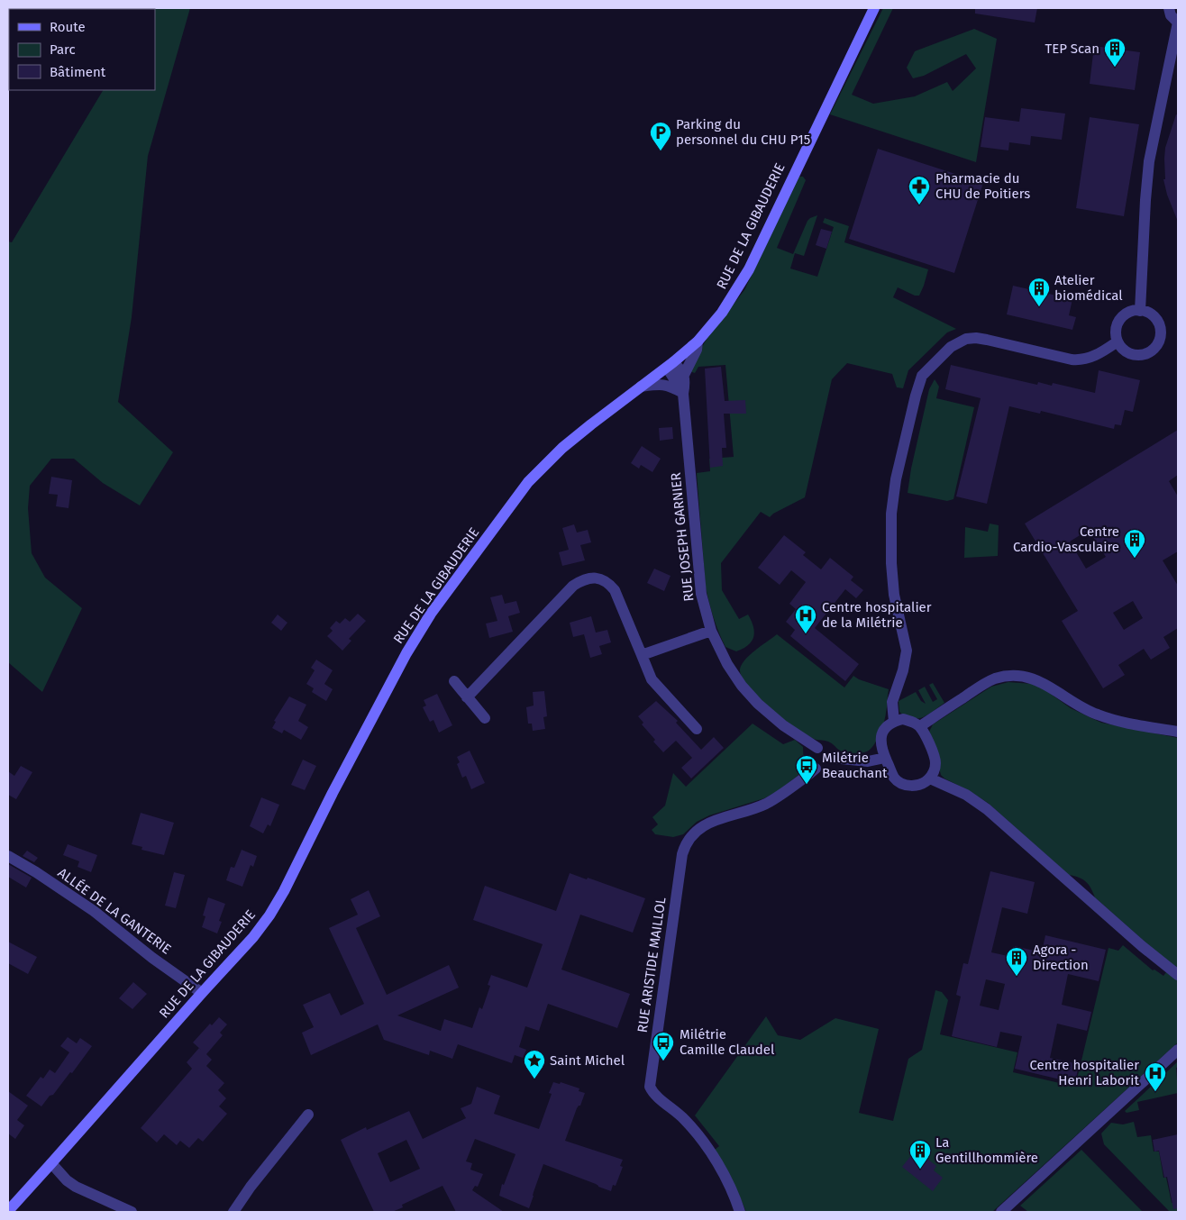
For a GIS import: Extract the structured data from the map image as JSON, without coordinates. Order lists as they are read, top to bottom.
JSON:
{
  "streets": {
    "street": [
      "RUE DE LA GIBAUDERIE",
      "RUE JOSEPH GARNIER",
      "ALLÉE DE LA GANTERIE",
      "RUE ARISTIDE MAILLOL"
    ]
  },
  "crossings": [
    ["RUE DE LA GIBAUDERIE", "ALLÉE DE LA GANTERIE"]
  ],
  "places": {
    "building": [
      "TEP Scan",
      "Atelier biomédical",
      "Centre Cardio-Vasculaire",
      "Agora - Direction",
      "La Gentillhommière"
    ],
    "parking": ["Parking du personnel du CHU P15"],
    "pharmacy": ["Pharmacie du CHU de Poitiers"],
    "hospital": ["Centre hospitalier de la Milétrie", "Centre hospitalier Henri Laborit"],
    "bus stop": ["Milétrie Beauchant", "Milétrie Camille Claudel"],
    "place": ["Saint Michel"]
  },
  "legend": ["Route", "Parc", "Bâtiment"]
}
